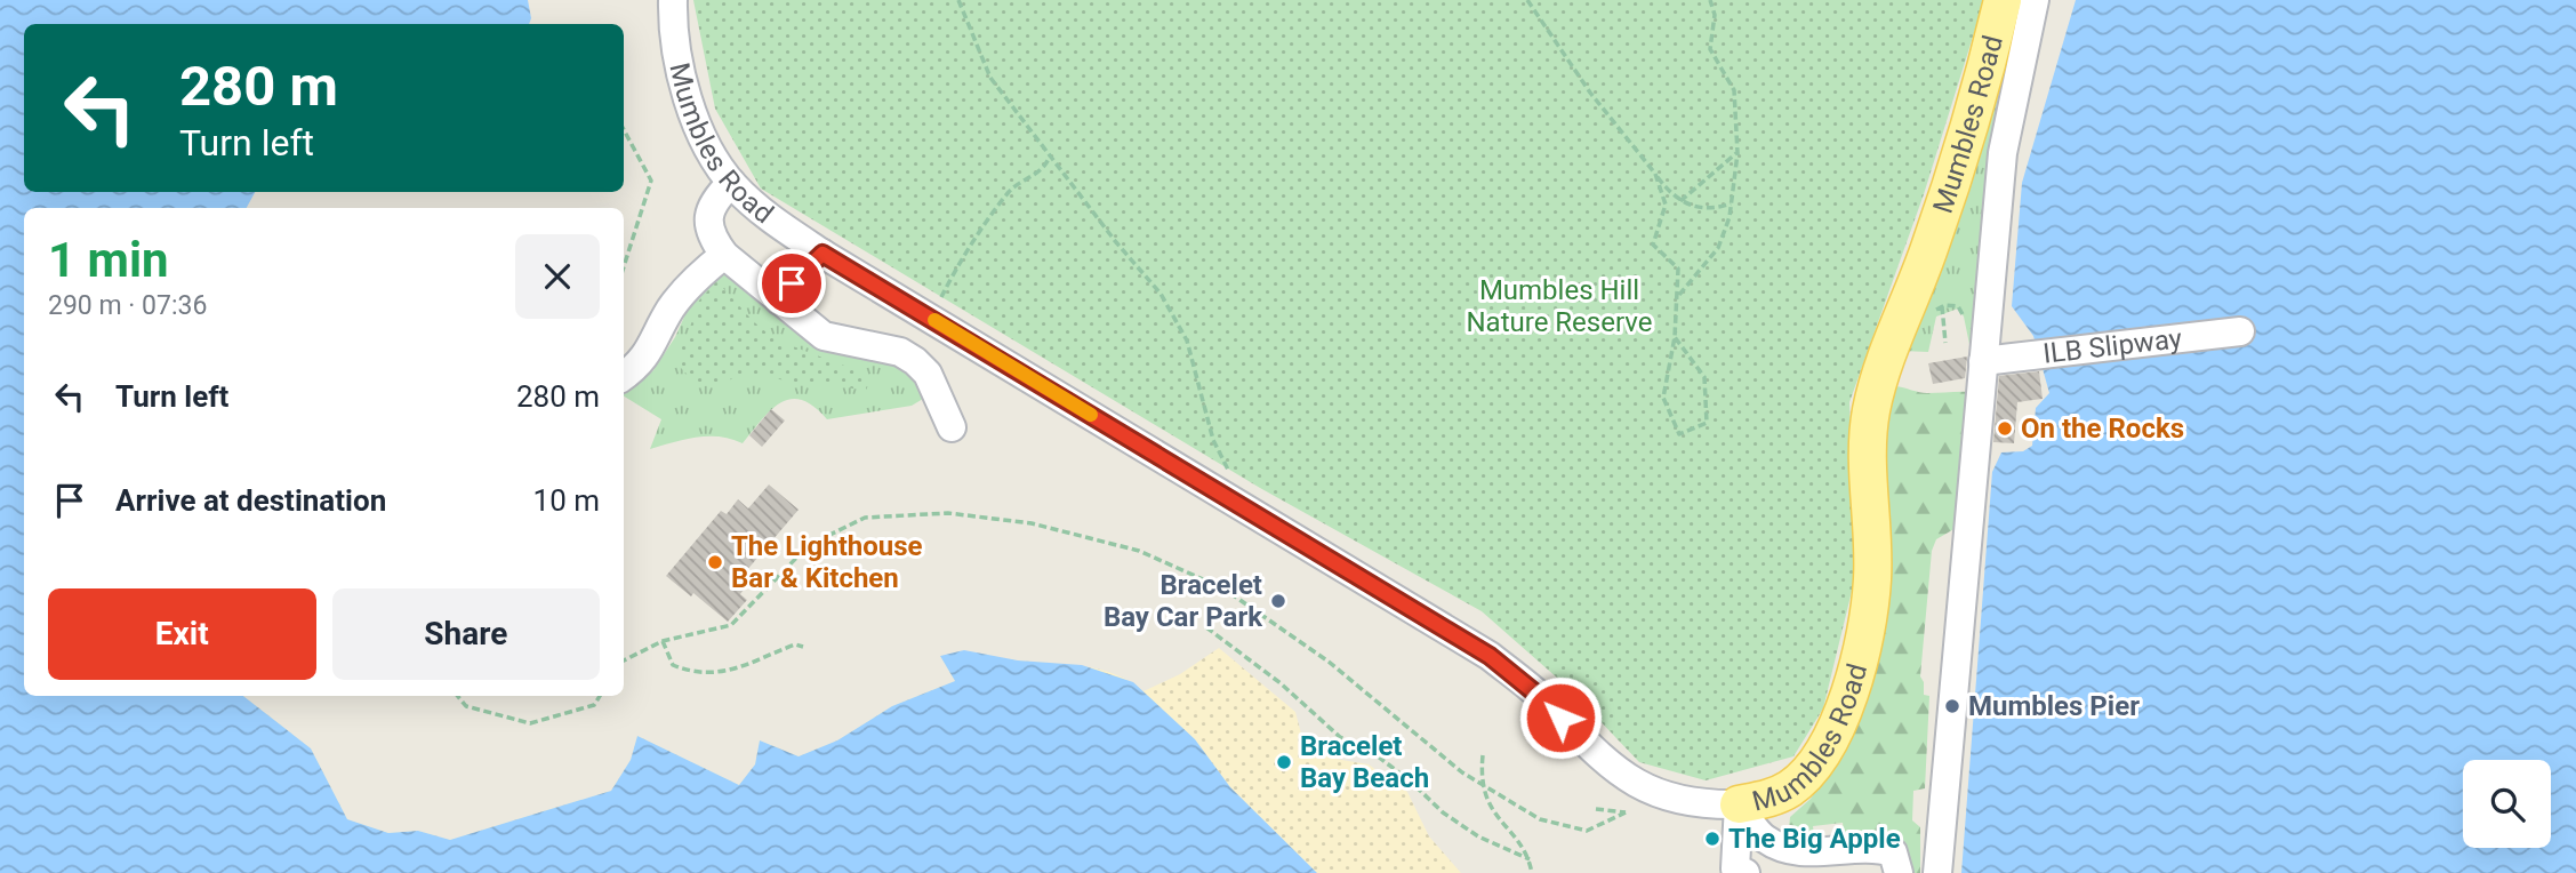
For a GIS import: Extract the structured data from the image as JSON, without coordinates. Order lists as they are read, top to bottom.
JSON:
{
  "streets": {
    "main road": ["Mumbles Road"],
    "street": ["ILB Slipway"]
  },
  "parks": ["Mumbles Hill Nature Reserve"],
  "places": [
    "On the Rocks",
    "The Lighthouse Bar & Kitchen",
    "Bracelet Bay Car Park",
    "Mumbles Pier",
    "Bracelet Bay Beach",
    "The Big Apple"
  ],
  "page": {
    "turn": ["280 m", "Turn left"],
    "heading": ["1 min", "290 m · 07:36"],
    "list": [
      {
        "name": "Turn left",
        "value": "280 m"
      },
      {
        "name": "Arrive at destination",
        "value": "10 m"
      }
    ],
    "buttons": ["Exit", "Share"]
  }
}
